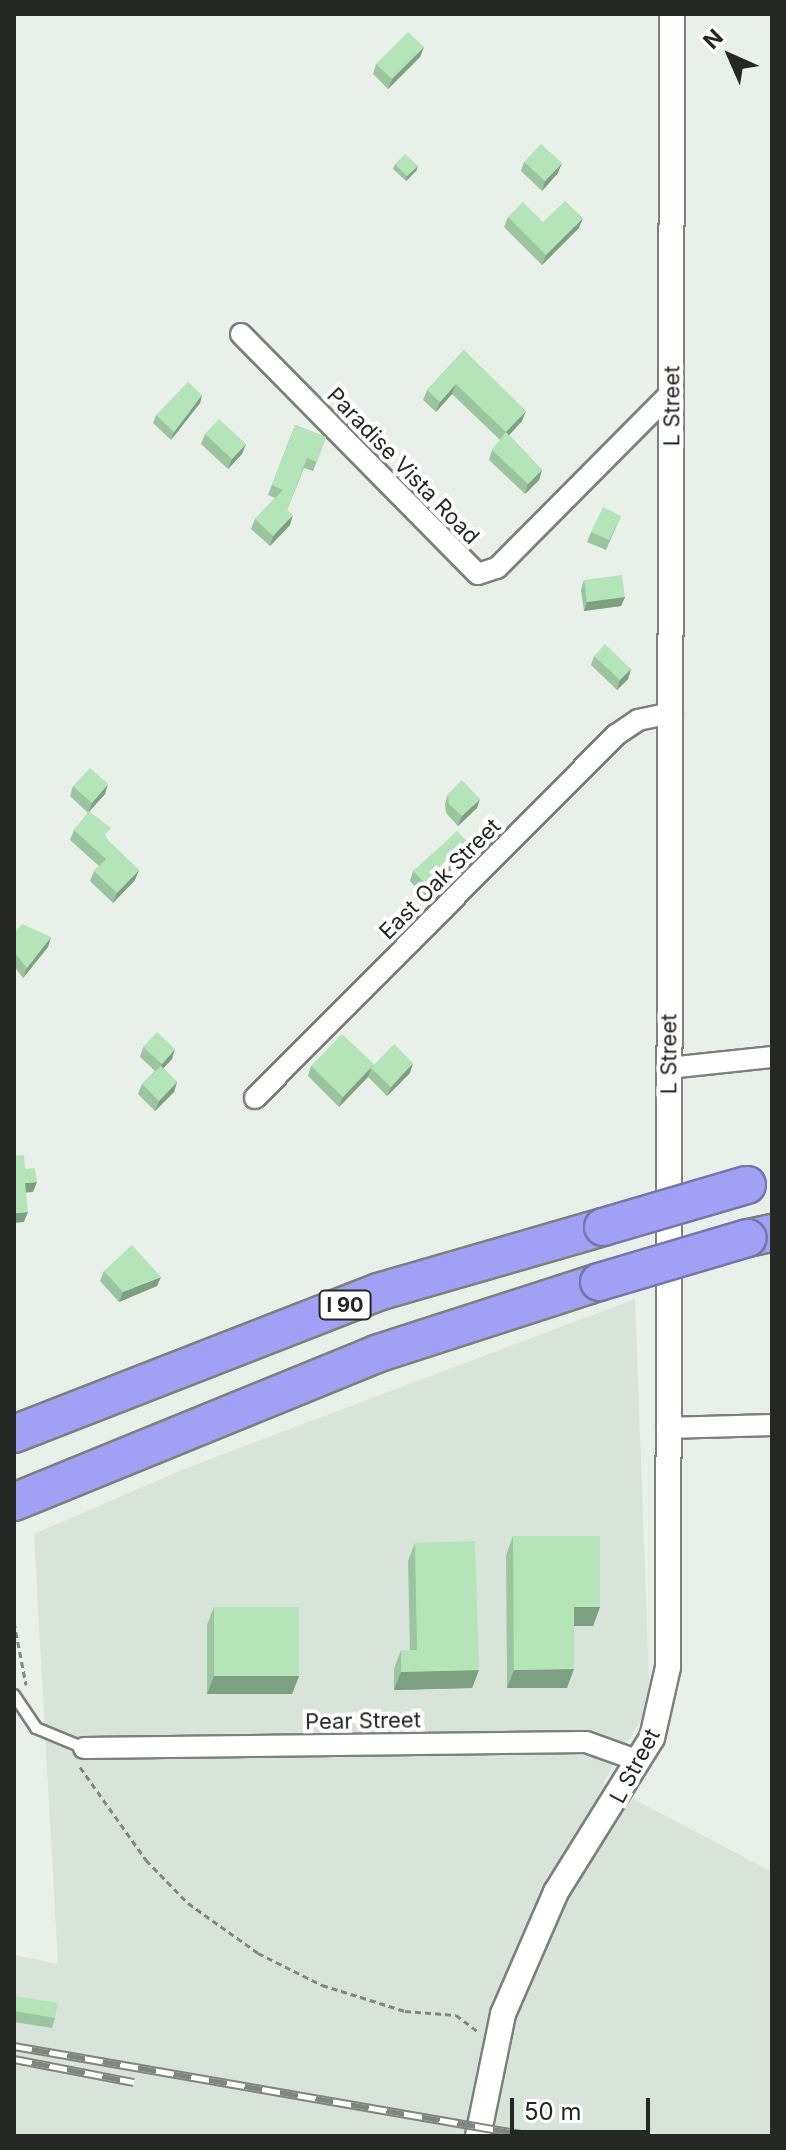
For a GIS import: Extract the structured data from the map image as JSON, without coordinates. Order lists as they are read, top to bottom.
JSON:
{
  "streets": {
    "highway": ["I 90"],
    "street": [
      "L Street",
      "Paradise Vista Road",
      "East Oak Street",
      "Pear Street"
    ]
  },
  "crossings": [
    ["L Street", "Paradise Vista Road"],
    ["L Street", "East Oak Street"],
    ["L Street", "Pear Street"]
  ],
  "scale_bar": "50 m",
  "north": "top left"
}
